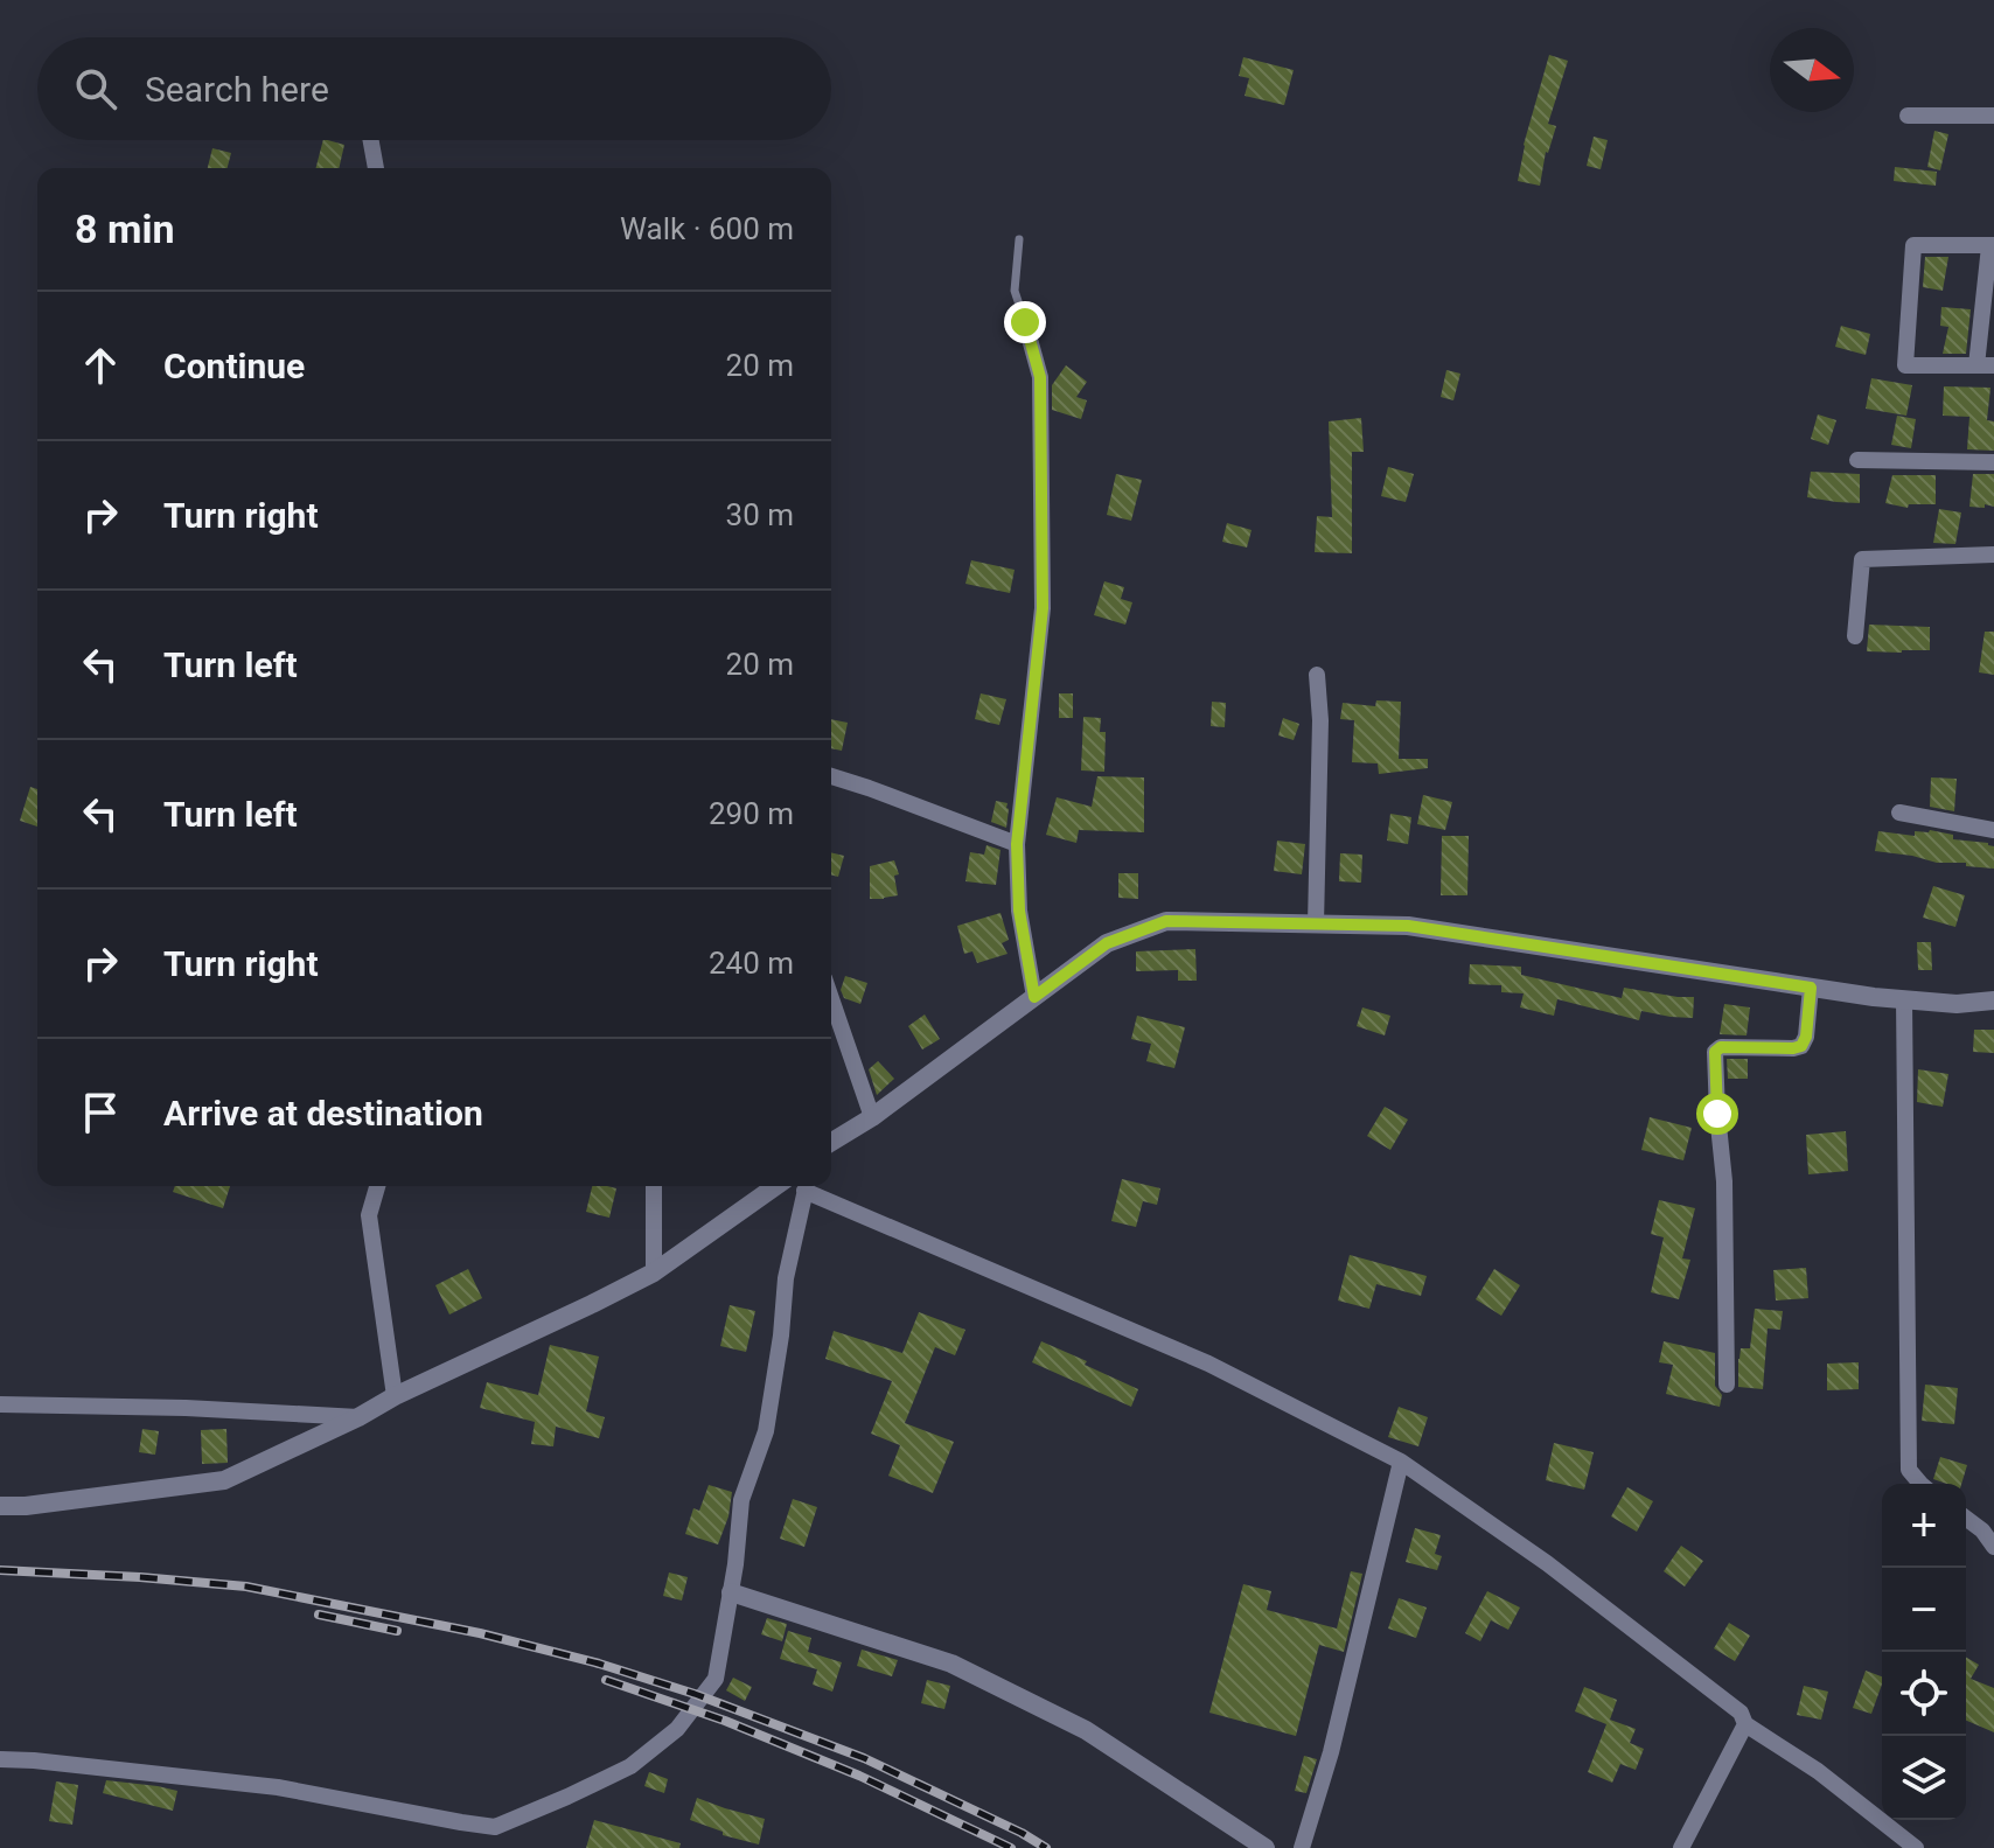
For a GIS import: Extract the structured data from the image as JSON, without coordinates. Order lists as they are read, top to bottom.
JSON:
{
  "north": "right",
  "page": {
    "search": "Search here",
    "heading": ["8 min", "Walk · 600 m"],
    "list": [
      ["Continue", "20 m"],
      ["Turn right", "30 m"],
      ["Turn left", "20 m"],
      ["Turn left", "290 m"],
      ["Turn right", "240 m"],
      "Arrive at destination"
    ],
    "map_buttons": ["+", "−"]
  }
}
